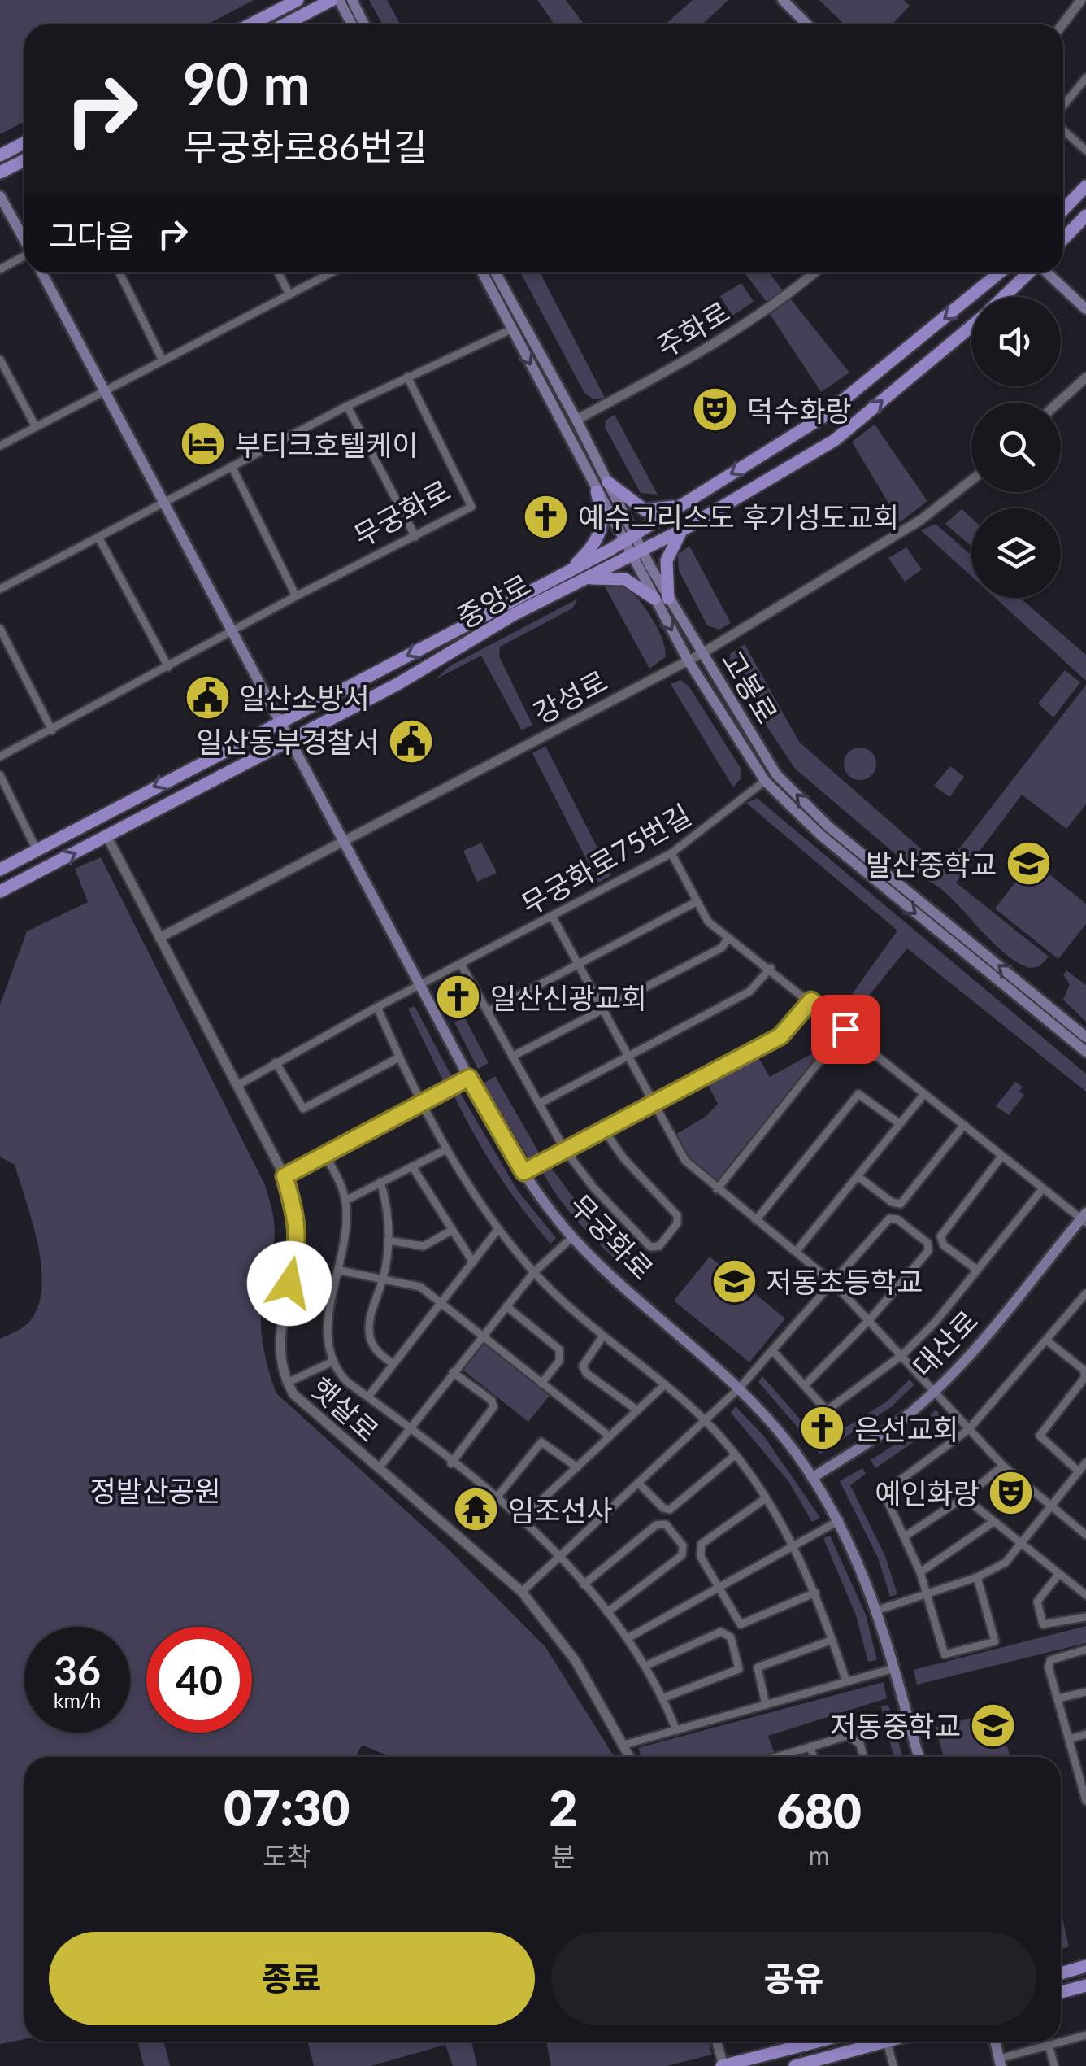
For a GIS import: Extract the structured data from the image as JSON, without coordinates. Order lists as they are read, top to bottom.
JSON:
{
  "streets": {
    "main road": [
      "무궁화로",
      "중앙로",
      "고봉로",
      "대산로"
    ],
    "street": [
      "주화로",
      "강성로",
      "무궁화로75번길",
      "햇살로"
    ]
  },
  "crossings": [
    ["주화로", "고봉로"],
    ["무궁화로", "중앙로"],
    ["무궁화로", "강성로"],
    ["무궁화로", "무궁화로75번길"],
    ["무궁화로", "대산로"],
    ["중앙로", "고봉로"],
    ["중앙로", "햇살로"],
    ["고봉로", "강성로"],
    ["고봉로", "무궁화로75번길"],
    ["강성로", "햇살로"],
    ["무궁화로75번길", "햇살로"]
  ],
  "parks": ["정발산공원"],
  "places": {
    "theatre": ["덕수화랑", "예인화랑"],
    "hotel": ["부티크호텔케이"],
    "church": ["예수그리스도 후기성도교회", "일산신광교회", "은선교회"],
    "public building": ["일산소방서", "일산동부경찰서"],
    "school or university": ["발산중학교", "저동초등학교", "저동중학교"],
    "temple": ["임조선사"]
  },
  "page": {
    "turn": ["90 m", "무궁화로86번길"],
    "then": "그다음",
    "speed": "36 km/h",
    "limit": "40",
    "eta": [
      "07:30",
      "도착",
      "2",
      "분",
      "680",
      "m"
    ],
    "buttons": ["종료", "공유"]
  }
}
